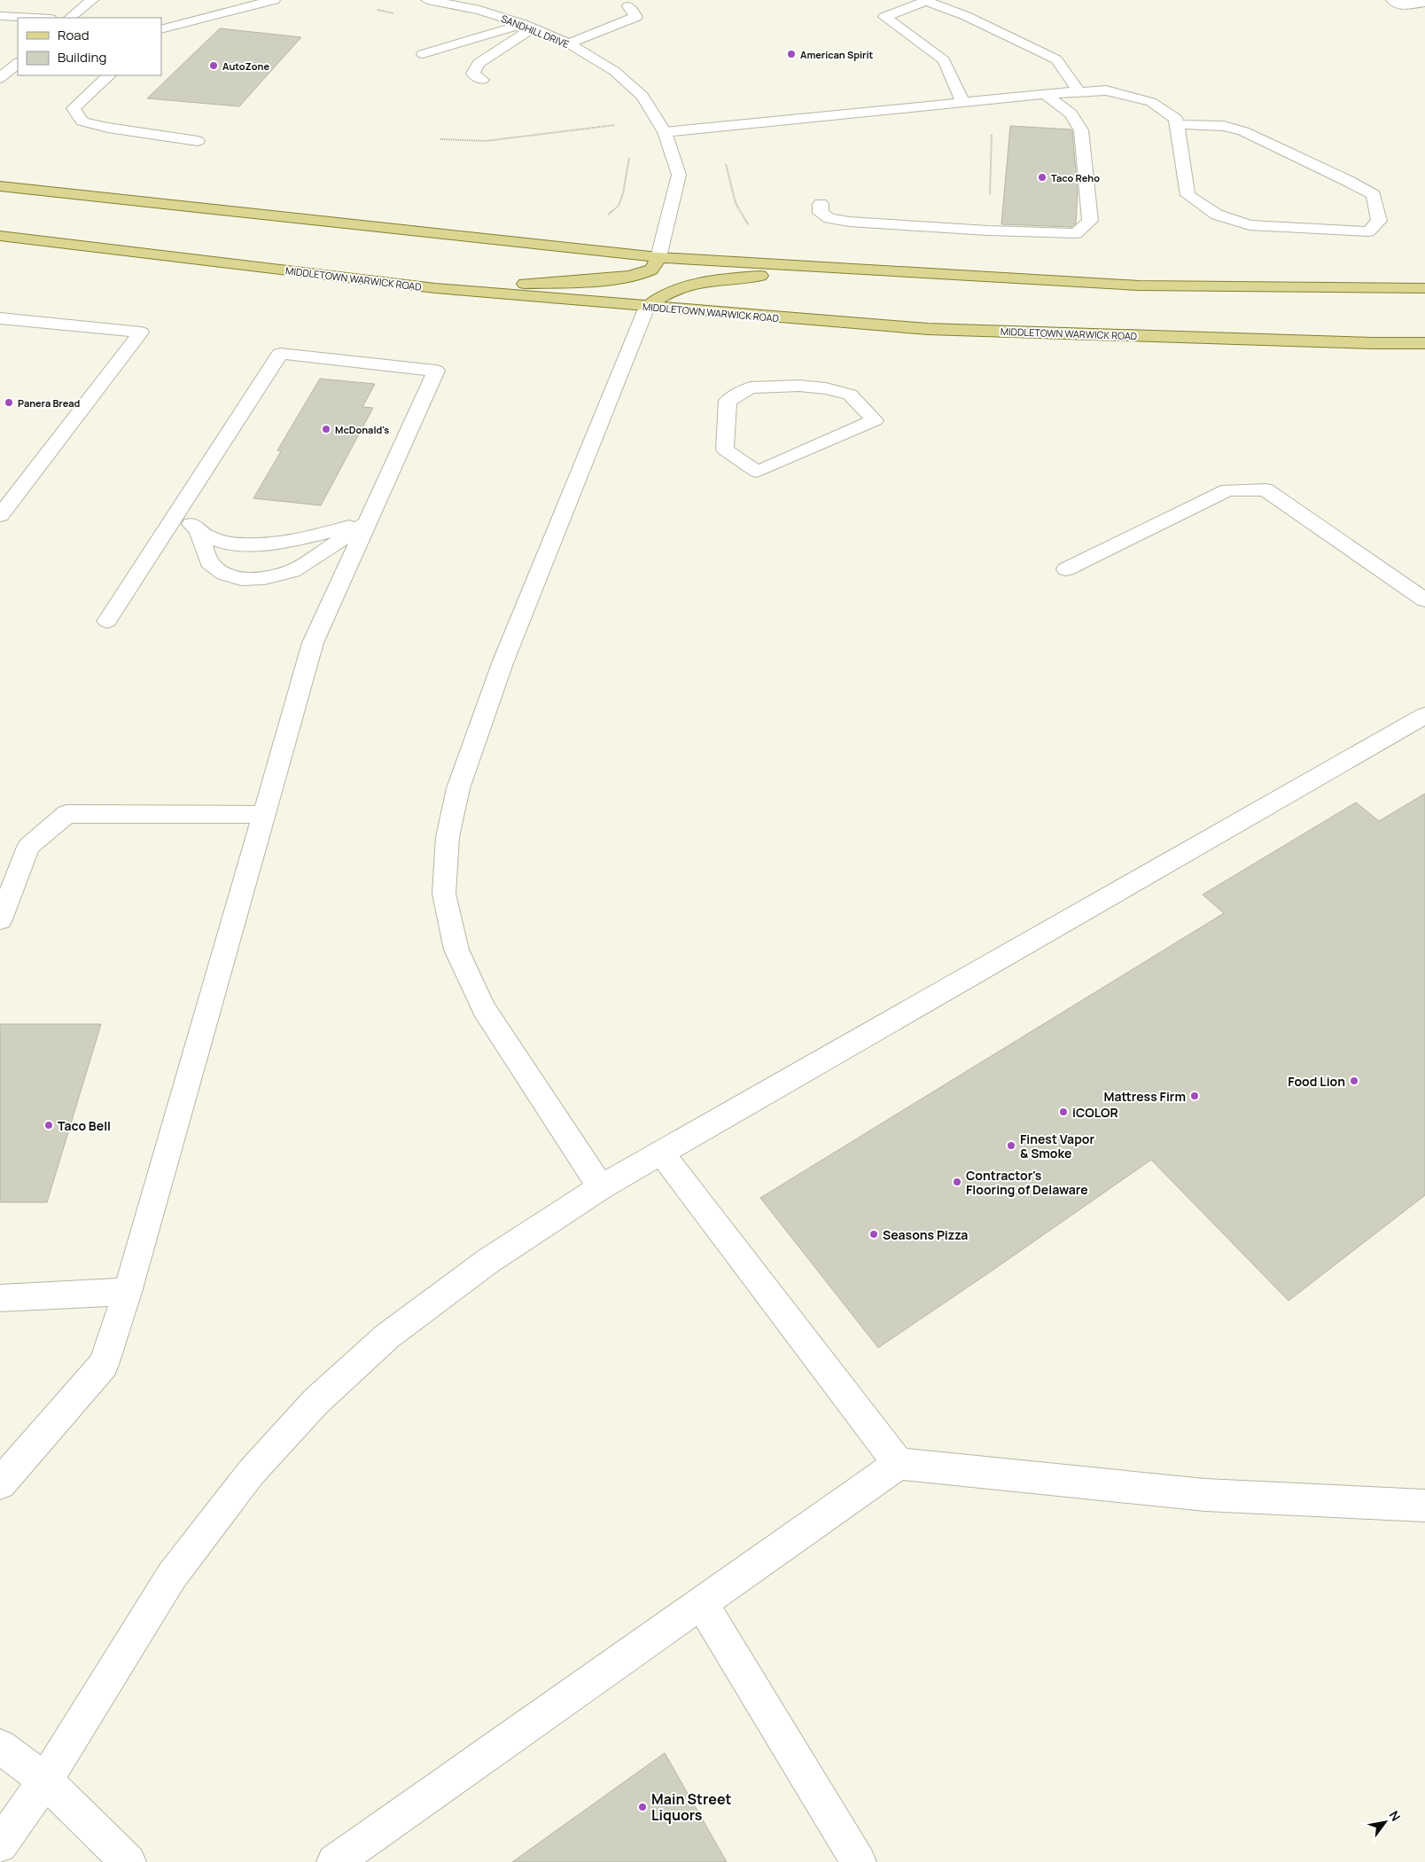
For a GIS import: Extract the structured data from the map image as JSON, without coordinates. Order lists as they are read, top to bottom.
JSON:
{
  "streets": {
    "main road": ["MIDDLETOWN WARWICK ROAD"],
    "street": ["SANDHILL DRIVE"]
  },
  "places": [
    "American Spirit",
    "AutoZone",
    "Taco Reho",
    "Panera Bread",
    "McDonald's",
    "Food Lion",
    "Mattress Firm",
    "iCOLOR",
    "Taco Bell",
    "Finest Vapor & Smoke",
    "Contractor's Flooring of Delaware",
    "Seasons Pizza",
    "Main Street Liquors"
  ],
  "legend": ["Road", "Building"],
  "north": "top right"
}
